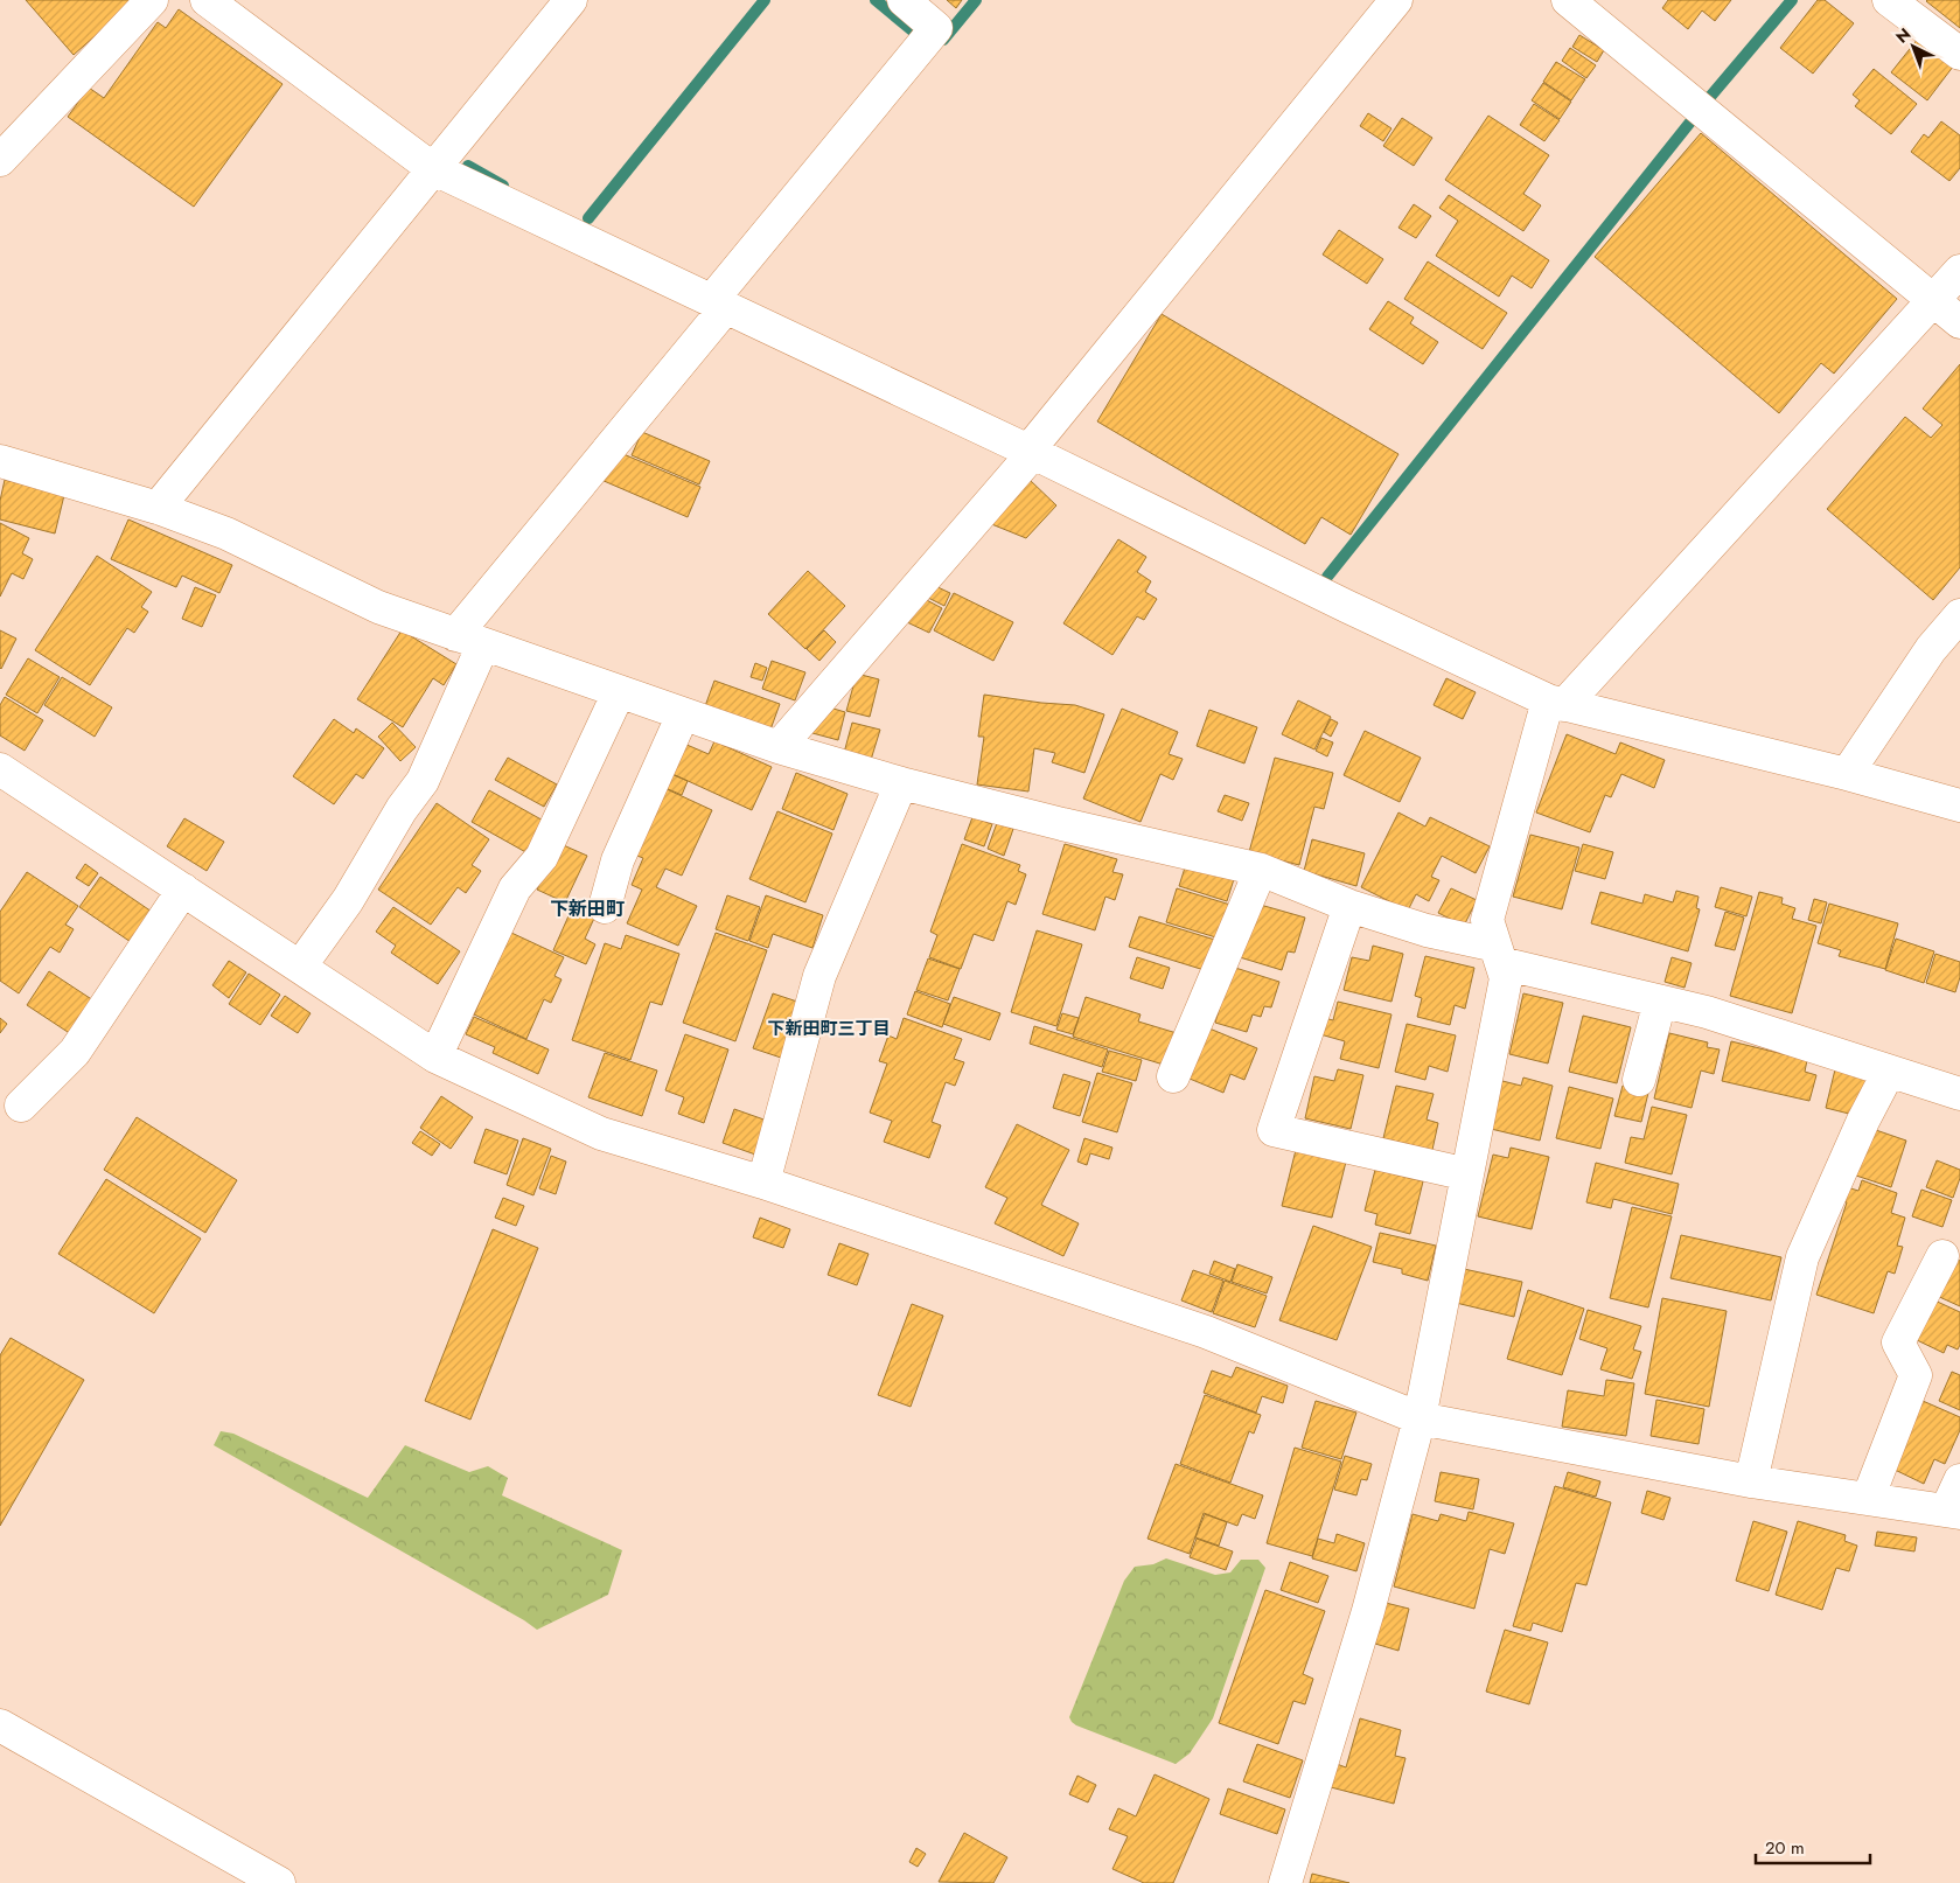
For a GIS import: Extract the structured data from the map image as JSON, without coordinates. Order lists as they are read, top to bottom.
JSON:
{
  "districts": ["下新田町", "下新田町三丁目"],
  "scale_bar": "20 m",
  "north": "top left"
}
